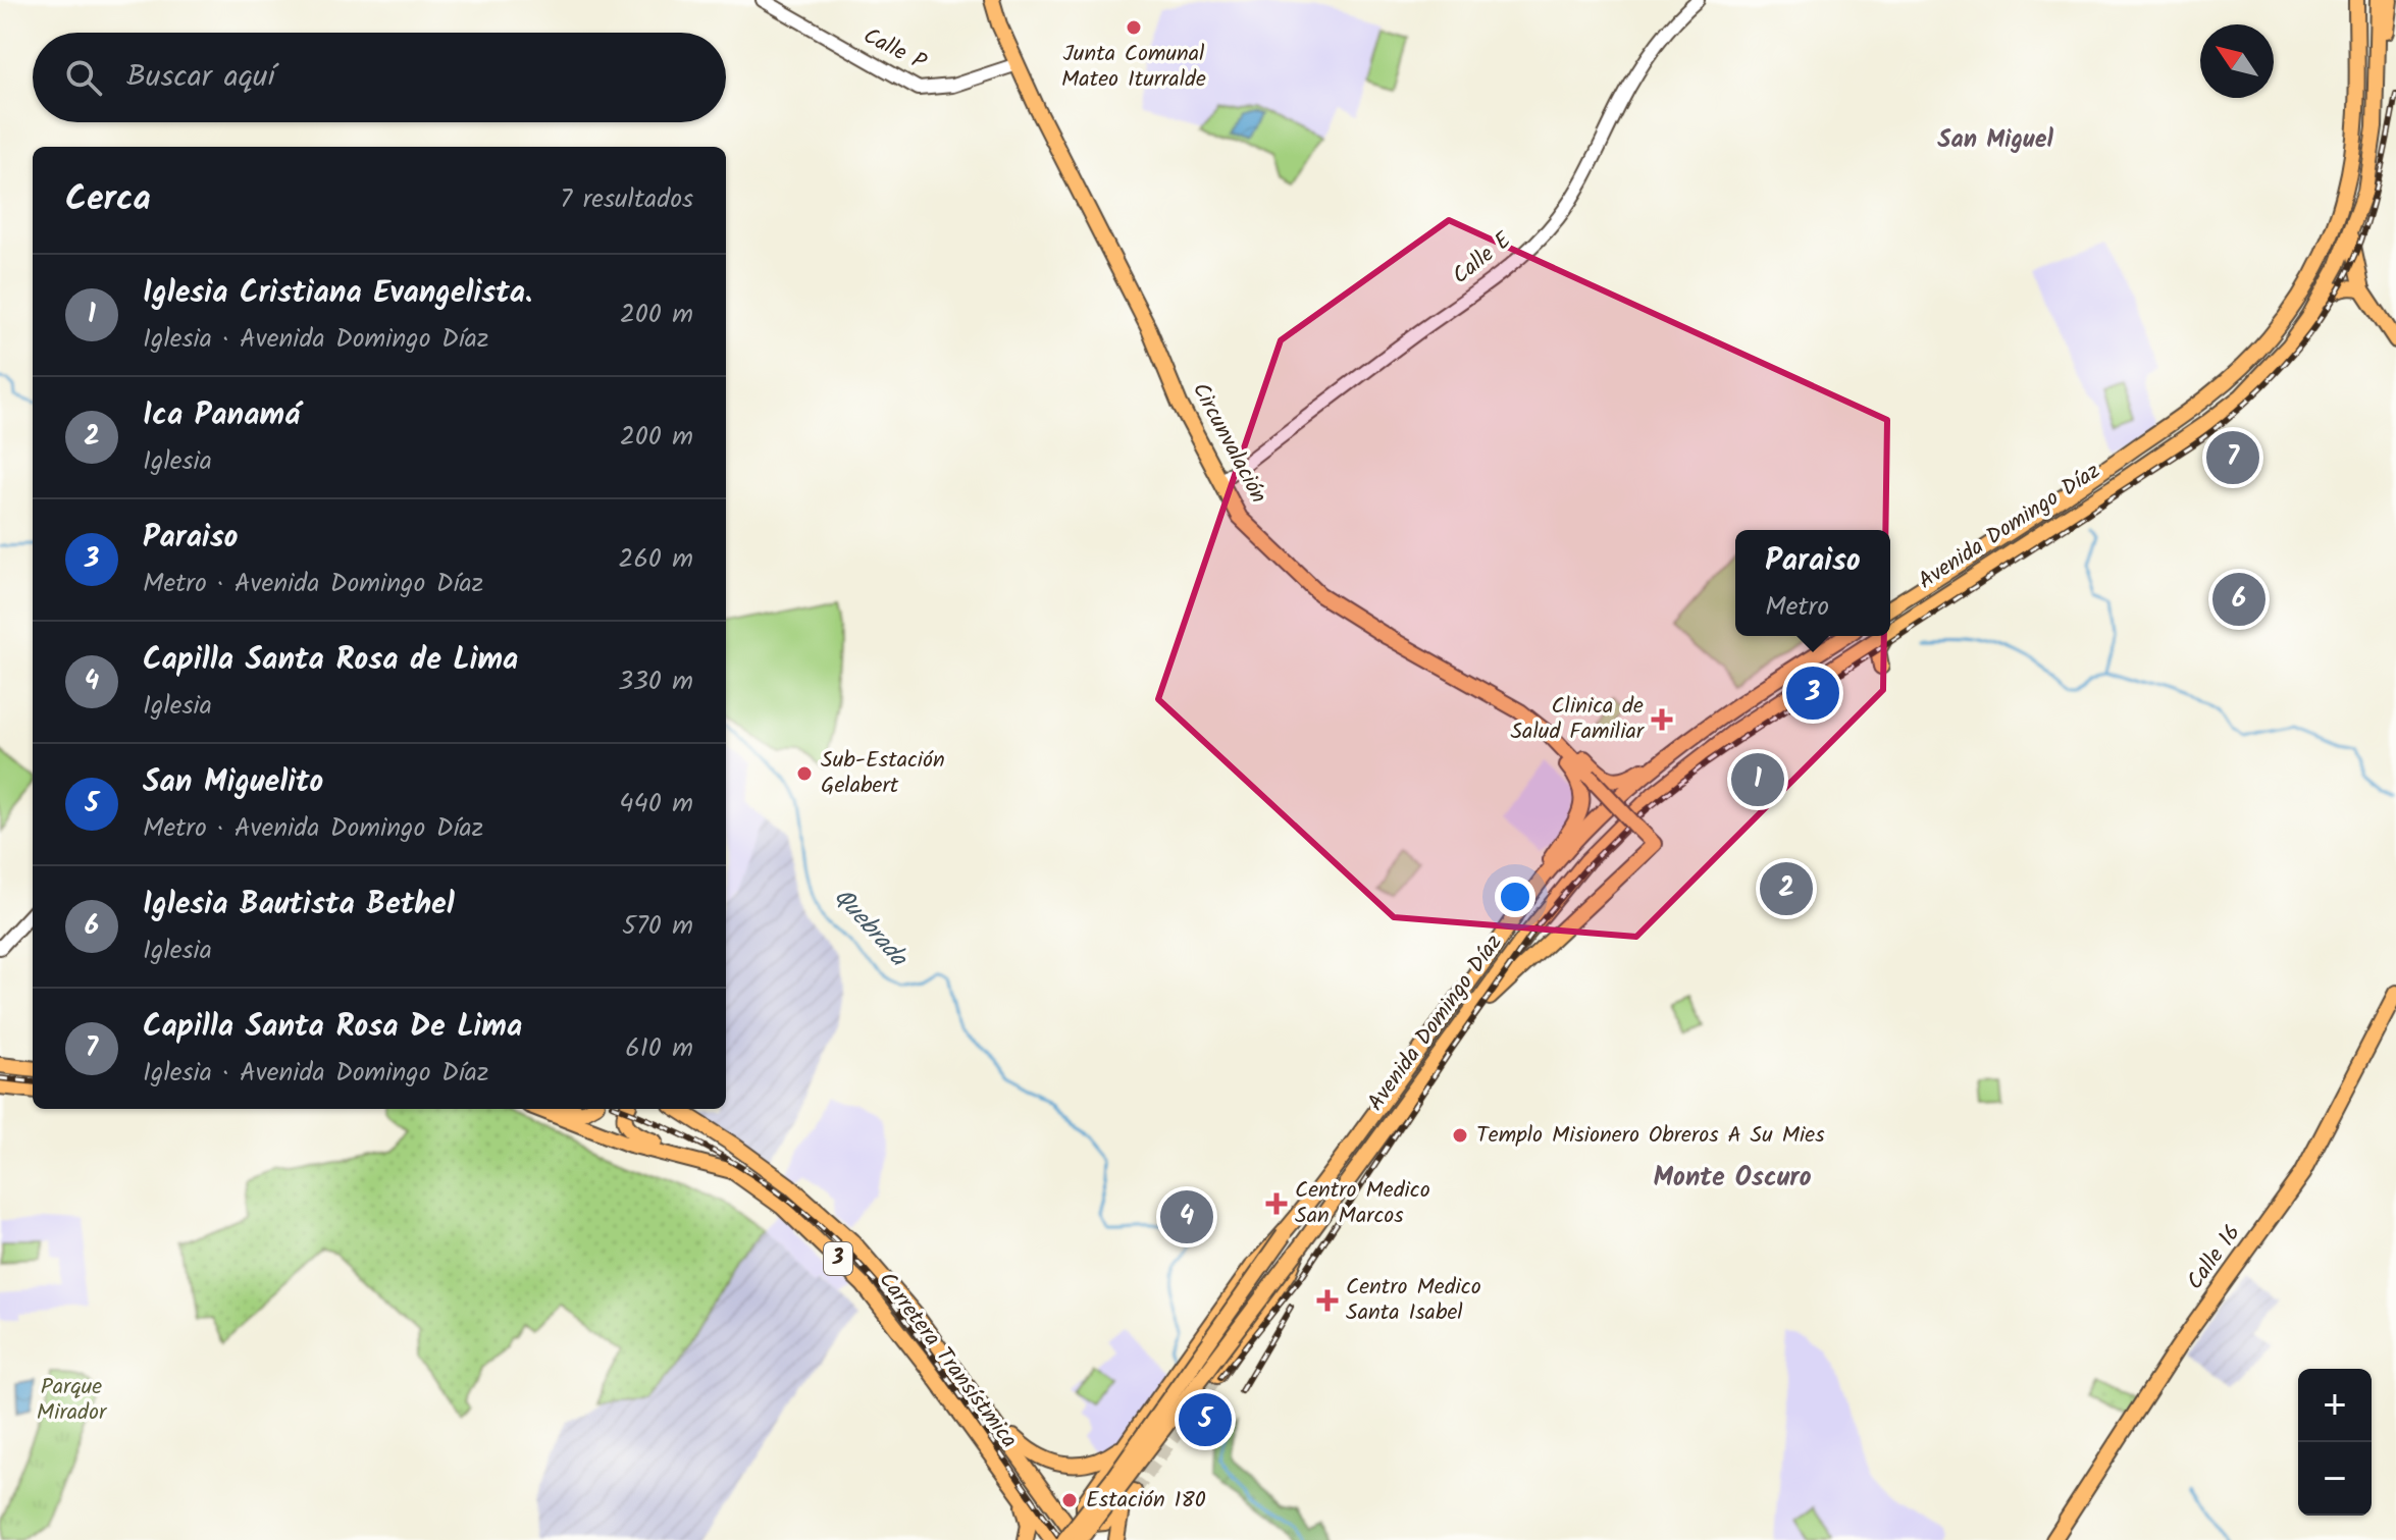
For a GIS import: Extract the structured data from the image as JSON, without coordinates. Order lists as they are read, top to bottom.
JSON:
{
  "streets": {
    "main road": [
      "Circunvalación",
      "Avenida Domingo Díaz",
      "Calle 16",
      "3",
      "Carretera Transístmica"
    ],
    "street": ["Calle P", "Calle E"]
  },
  "crossings": [
    ["Calle P", "Circunvalación"],
    ["Calle E", "Circunvalación"],
    ["Circunvalación", "Avenida Domingo Díaz"],
    ["Avenida Domingo Díaz", "Carretera Transístmica"]
  ],
  "districts": ["San Miguel", "Monte Oscuro"],
  "water": ["Quebrada"],
  "parks": ["Parque Mirador"],
  "places": {
    "other": [
      "Junta Comunal Mateo Iturralde",
      "Sub-Estación Gelabert",
      "Templo Misionero Obreros A Su Mies",
      "Estación 180"
    ],
    "health": ["Clinica de Salud Familiar", "Centro Medico San Marcos", "Centro Medico Santa Isabel"]
  },
  "north": "top left",
  "page": {
    "search": "Buscar aquí",
    "heading": ["Cerca", "7 resultados"],
    "list": [
      {
        "mark": "1",
        "name": "Iglesia Cristiana Evangelista.",
        "note": "Iglesia · Avenida Domingo Díaz",
        "value": "200 m"
      },
      {
        "mark": "2",
        "name": "Ica Panamá",
        "note": "Iglesia",
        "value": "200 m"
      },
      {
        "mark": "3",
        "name": "Paraiso",
        "note": "Metro · Avenida Domingo Díaz",
        "value": "260 m"
      },
      {
        "mark": "4",
        "name": "Capilla Santa Rosa de Lima",
        "note": "Iglesia",
        "value": "330 m"
      },
      {
        "mark": "5",
        "name": "San Miguelito",
        "note": "Metro · Avenida Domingo Díaz",
        "value": "440 m"
      },
      {
        "mark": "6",
        "name": "Iglesia Bautista Bethel",
        "note": "Iglesia",
        "value": "570 m"
      },
      {
        "mark": "7",
        "name": "Capilla Santa Rosa De Lima",
        "note": "Iglesia · Avenida Domingo Díaz",
        "value": "610 m"
      }
    ],
    "pins": [
      "7",
      "6",
      "3",
      "1",
      "2",
      "4",
      "5"
    ],
    "popup": ["Paraiso", "Metro"],
    "map_buttons": ["+", "−"]
  }
}
